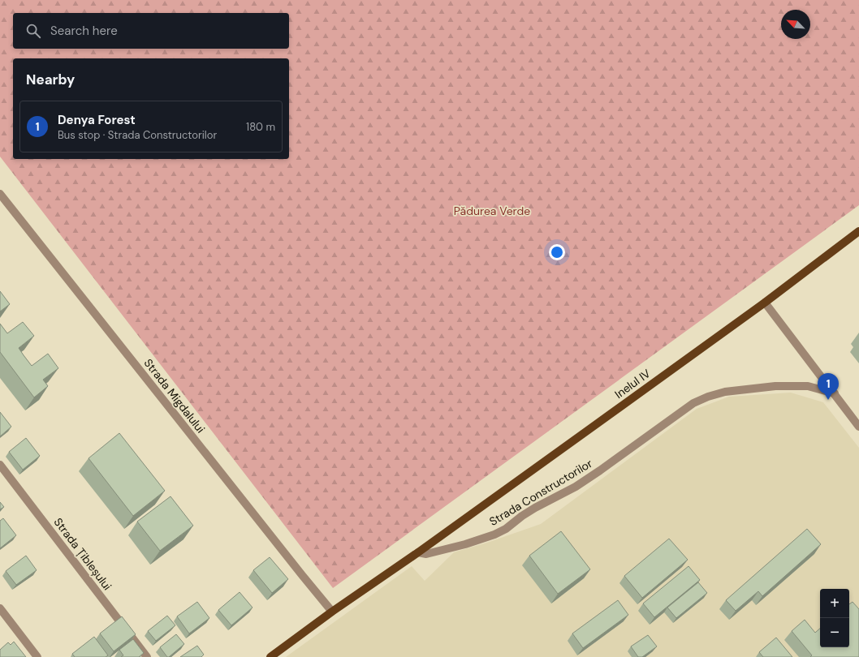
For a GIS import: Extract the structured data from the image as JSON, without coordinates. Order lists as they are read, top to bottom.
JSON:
{
  "streets": {
    "main road": ["Inelul IV"],
    "street": ["Strada Migdalului", "Strada Constructorilor", "Strada Țibleșului"]
  },
  "crossings": [
    ["Inelul IV", "Strada Constructorilor"]
  ],
  "parks": ["Pădurea Verde"],
  "north": "top left",
  "page": {
    "search": "Search here",
    "heading": "Nearby",
    "list": [
      {
        "mark": "1",
        "name": "Denya Forest",
        "note": "Bus stop · Strada Constructorilor",
        "value": "180 m"
      }
    ],
    "pins": "1",
    "map_buttons": ["+", "−"]
  }
}
